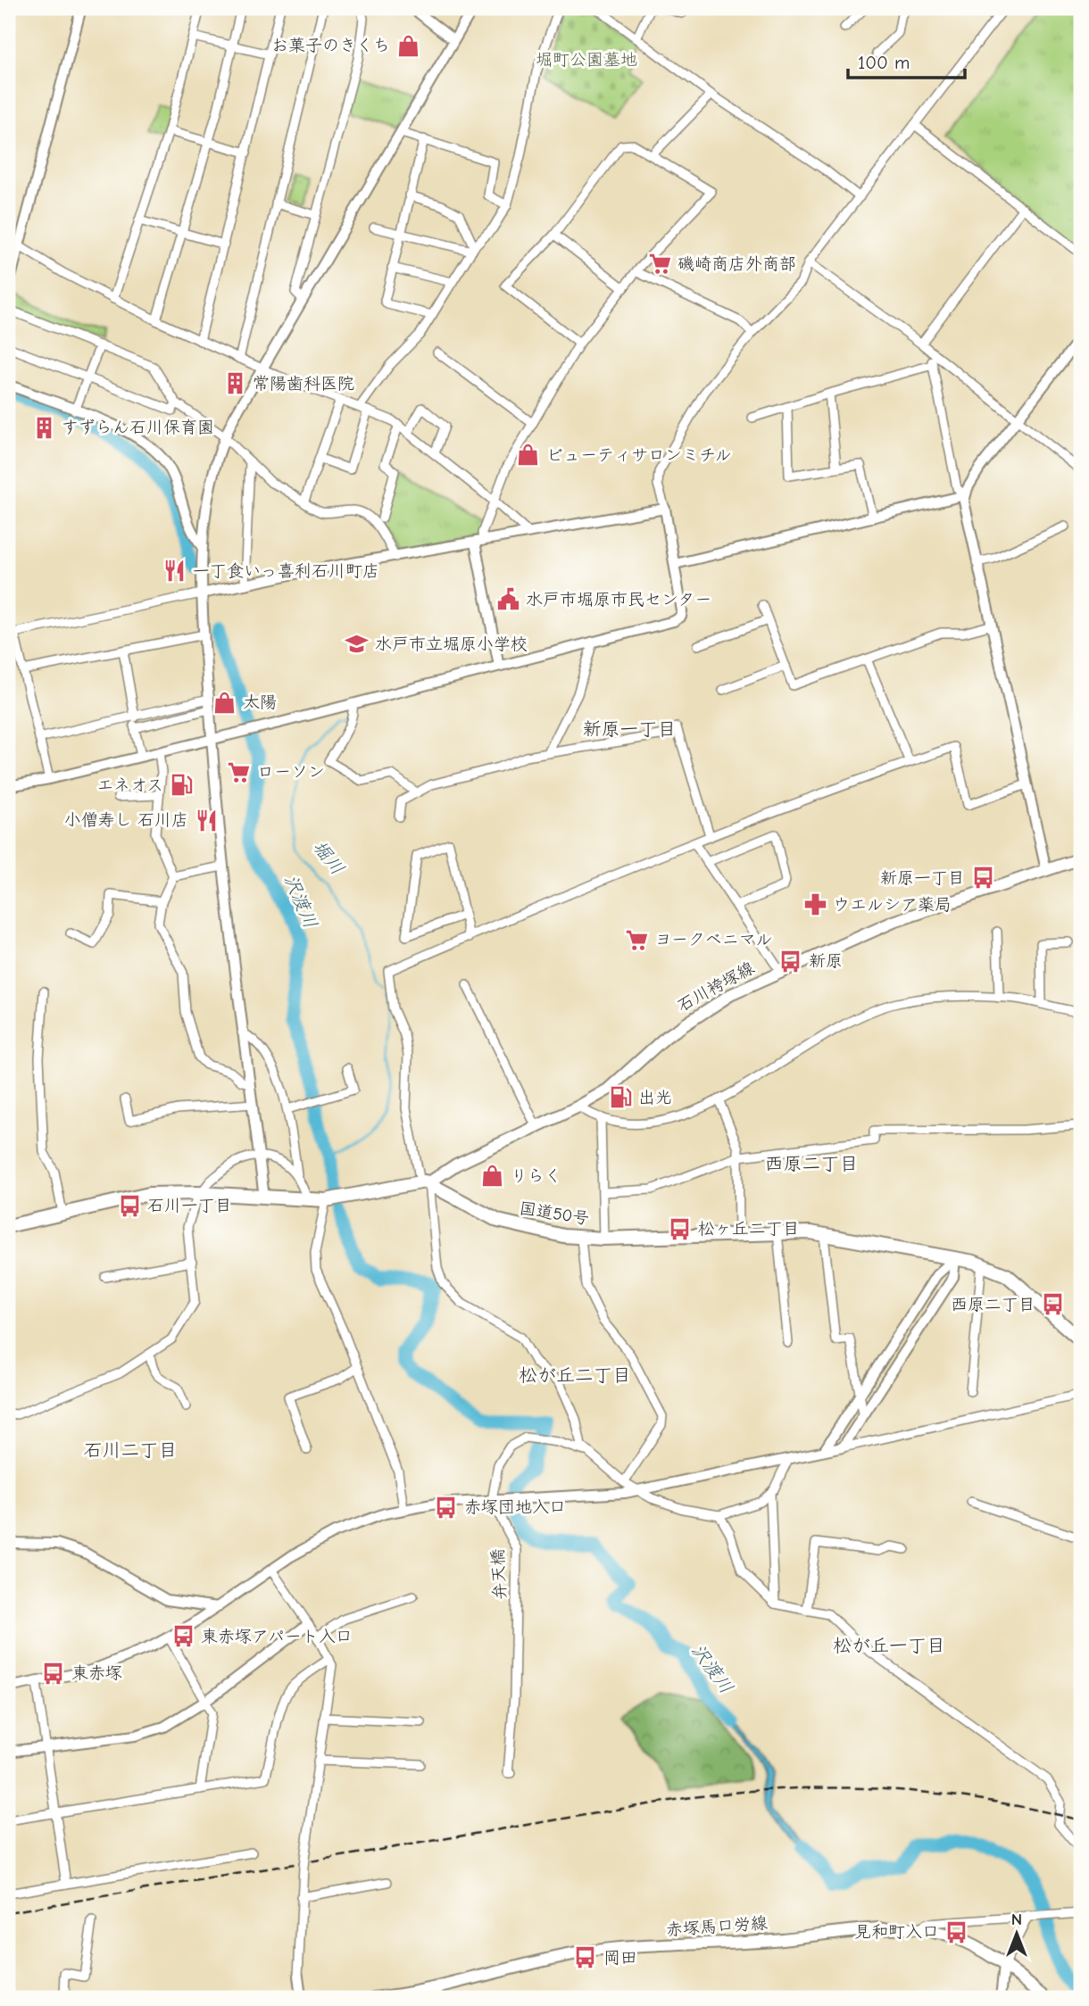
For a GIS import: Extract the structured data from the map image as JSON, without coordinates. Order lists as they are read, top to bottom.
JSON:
{
  "streets": {
    "highway": ["国道50号"],
    "main road": ["石川袴塚線", "赤塚馬口労線"],
    "street": ["弁天橋"]
  },
  "crossings": [
    ["石川袴塚線", "国道50号"]
  ],
  "districts": [
    "新原一丁目",
    "西原二丁目",
    "松が丘二丁目",
    "石川二丁目",
    "松が丘一丁目"
  ],
  "water": ["堀川", "沢渡川"],
  "parks": ["堀町公園墓地"],
  "places": {
    "shop": [
      "お菓子のきくち",
      "ビューティサロンミチル",
      "太陽",
      "りらく"
    ],
    "supermarket": ["磯崎商店外商部", "ローソン", "ヨークベニマル"],
    "building": ["常陽歯科医院", "すずらん石川保育園"],
    "restaurant": ["一丁食いっ喜利石川町店", "小僧寿し 石川店"],
    "public building": ["水戸市堀原市民センター"],
    "school or university": ["水戸市立堀原小学校"],
    "fuel station": ["エネオス", "出光"],
    "bus stop": [
      "新原一丁目",
      "新原",
      "石川一丁目",
      "松ヶ丘二丁目",
      "西原二丁目",
      "赤塚団地入口",
      "東赤塚アパート入口",
      "東赤塚",
      "見和町入口",
      "岡田"
    ],
    "pharmacy": ["ウエルシア薬局"]
  },
  "scale_bar": "100 m",
  "north": "top"
}
